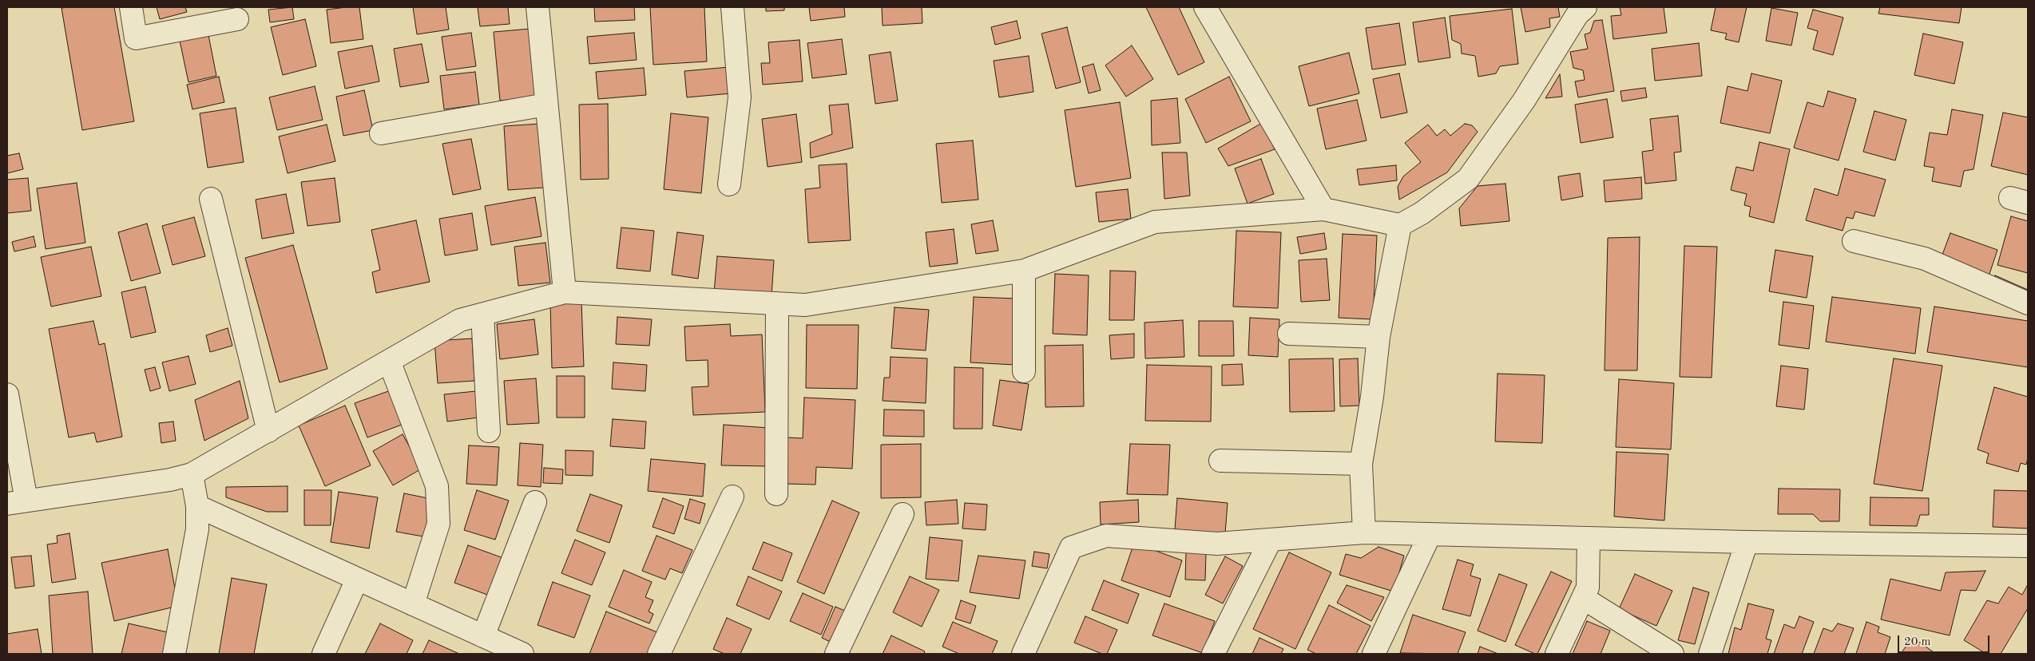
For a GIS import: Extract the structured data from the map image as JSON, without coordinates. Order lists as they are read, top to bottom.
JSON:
{
  "scale_bar": "20 m"
}
